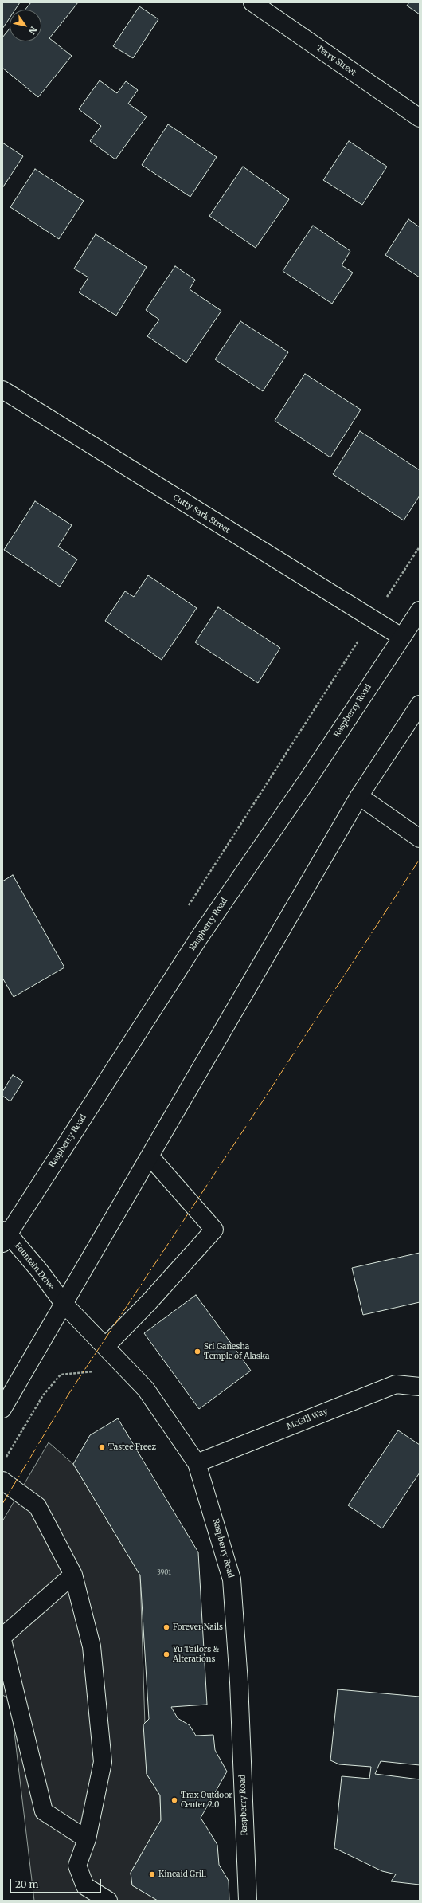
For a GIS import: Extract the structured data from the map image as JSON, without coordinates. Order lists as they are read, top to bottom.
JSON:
{
  "streets": {
    "street": [
      "Terry Street",
      "Cutty Sark Street",
      "Raspberry Road",
      "Fountain Drive",
      "McGill Way"
    ]
  },
  "crossings": [
    ["Cutty Sark Street", "Raspberry Road"],
    ["Raspberry Road", "Fountain Drive"],
    ["Raspberry Road", "McGill Way"]
  ],
  "places": [
    "Sri Ganesha Temple of Alaska",
    "Tastee Freez",
    "Forever Nails",
    "Yu Tailors & Alterations",
    "Trax Outdoor Center 2.0",
    "Kincaid Grill"
  ],
  "house_numbers": ["3901"],
  "scale_bar": "20 m",
  "north": "bottom right"
}
